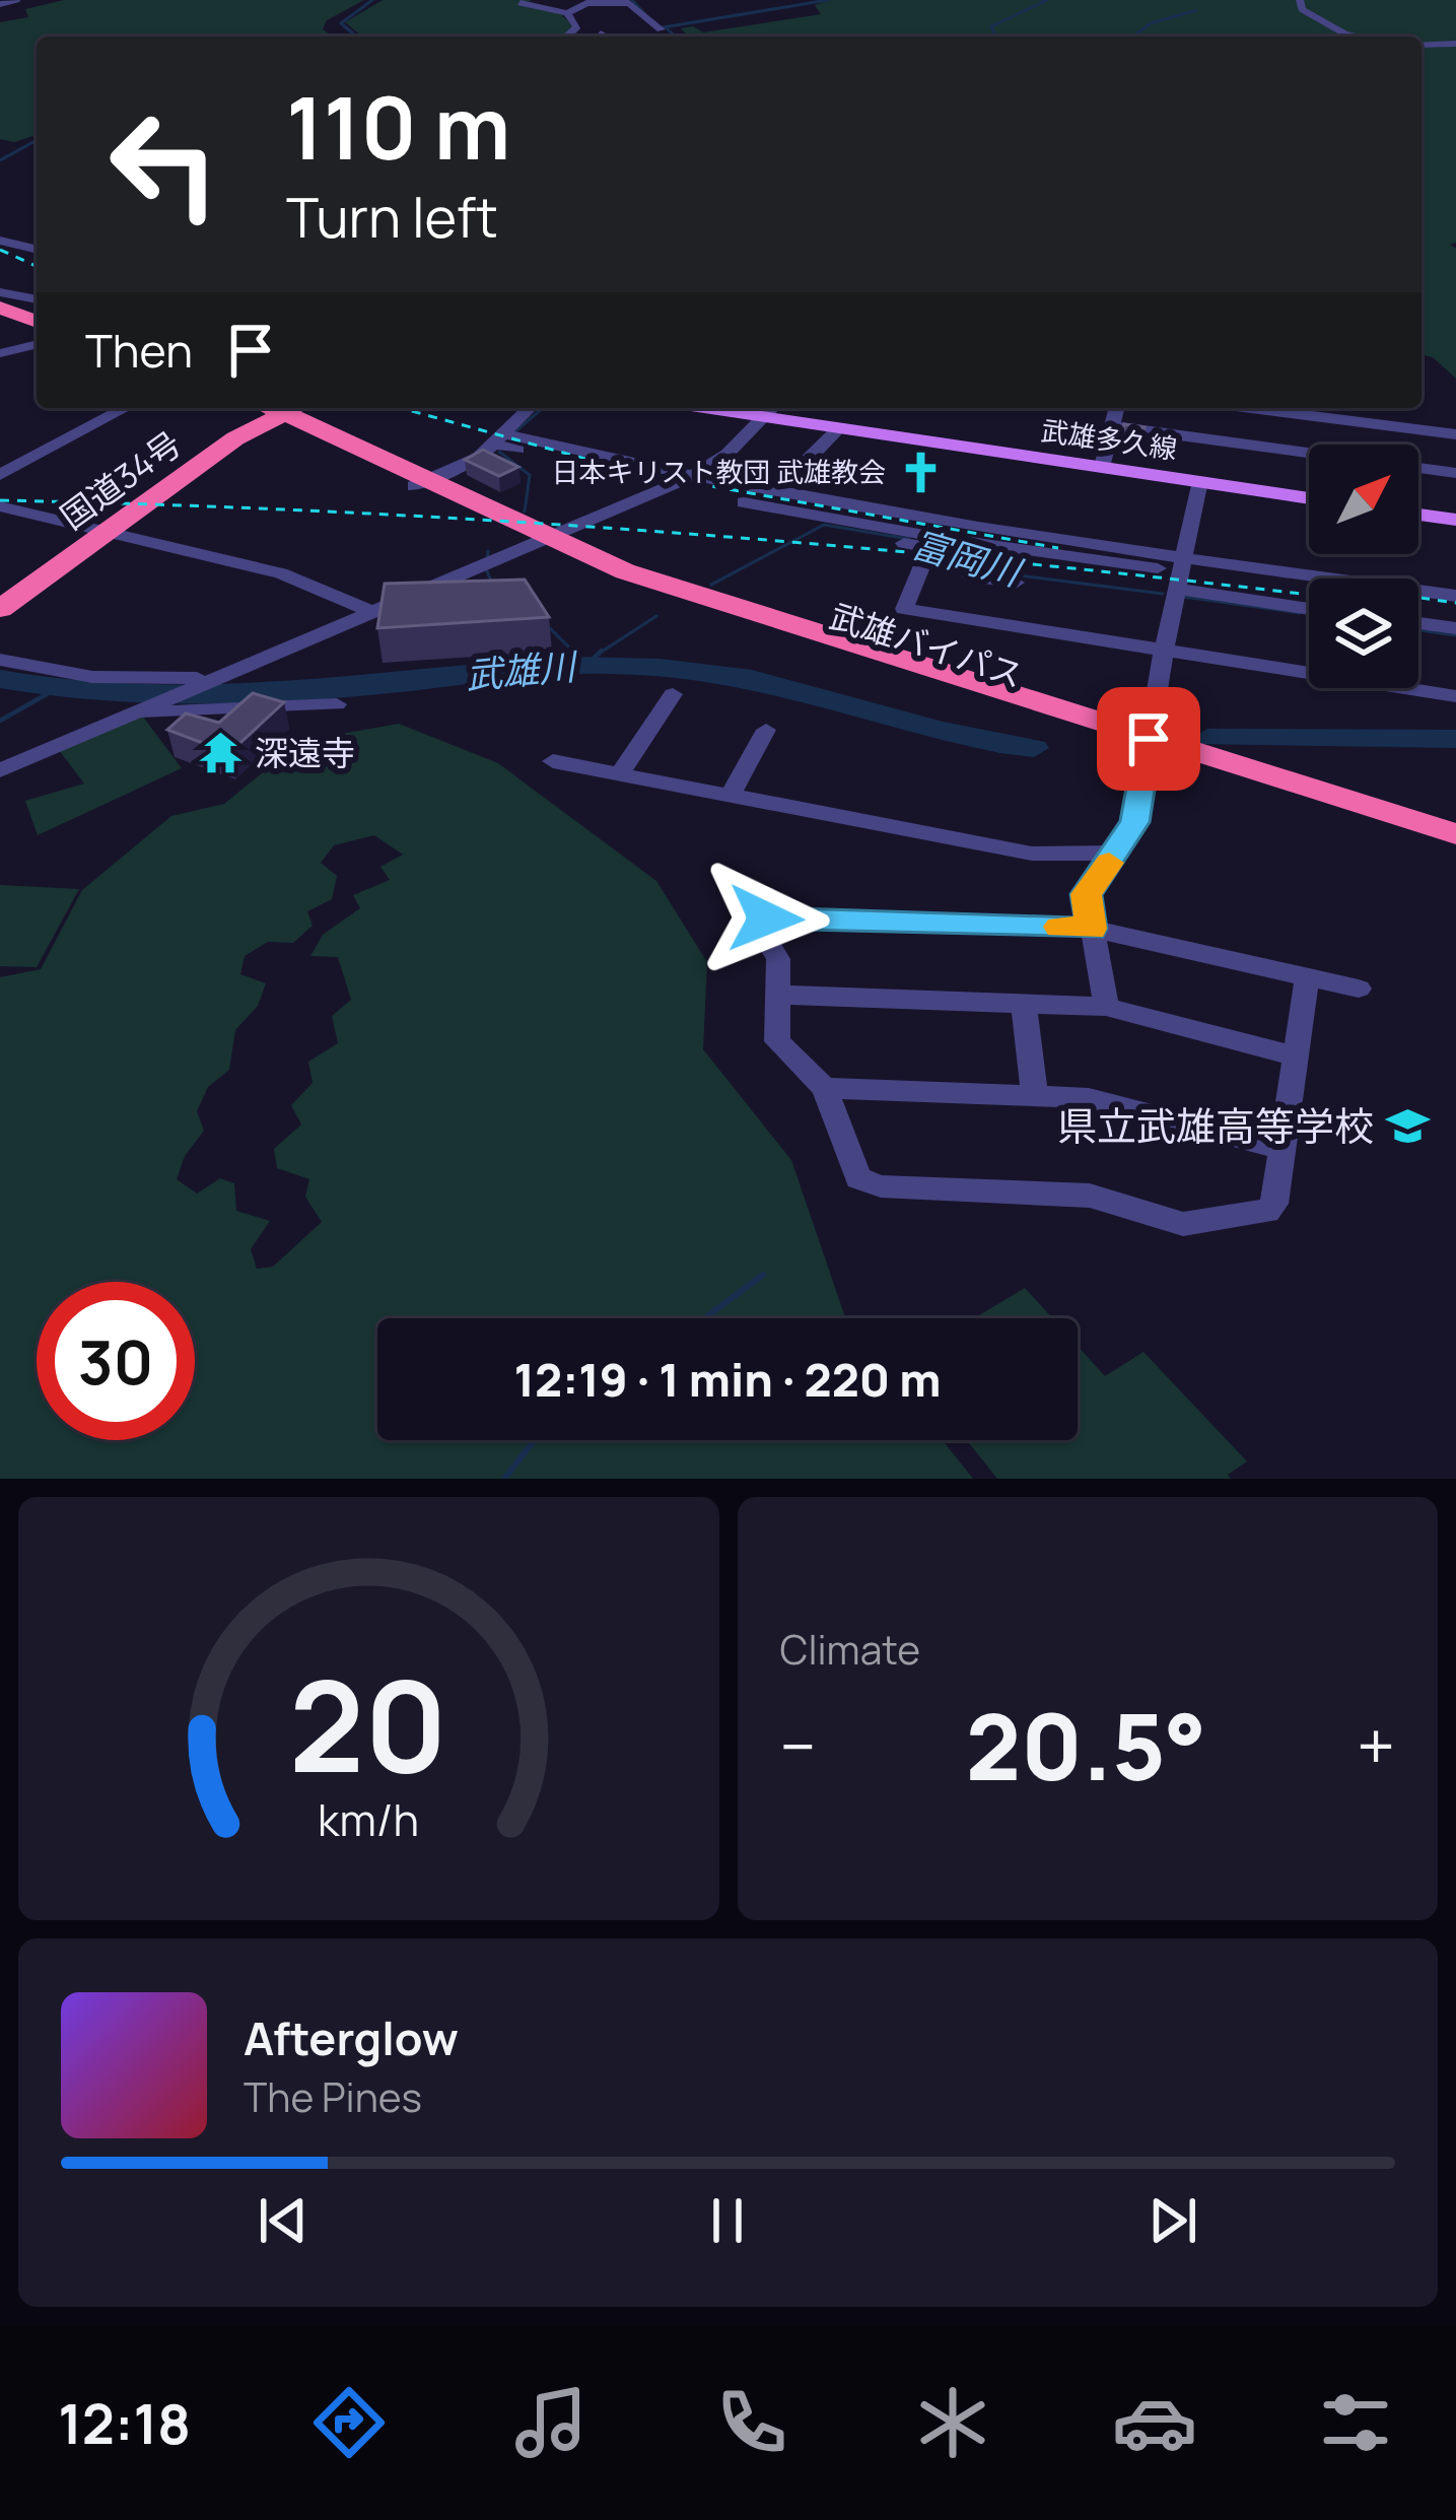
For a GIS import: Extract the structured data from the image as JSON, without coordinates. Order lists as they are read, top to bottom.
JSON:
{
  "streets": {
    "highway": ["国道34号", "武雄バイパス"],
    "main road": ["武雄多久線"]
  },
  "crossings": [
    ["国道34号", "武雄バイパス"]
  ],
  "water": ["富岡川", "武雄川"],
  "places": {
    "church": ["日本キリスト教団 武雄教会"],
    "temple": ["深遠寺"],
    "school or university": ["県立武雄高等学校"]
  },
  "north": "top right",
  "page": {
    "turn": ["110 m", "Turn left"],
    "then": "Then",
    "limit": "30",
    "trip": "12:19 · 1 min · 220 m",
    "tile": "Climate",
    "heat": ["−", "20.5°", "+"],
    "song": ["Afterglow", "The Pines"],
    "tabs": "12:18",
    "gauge": ["20", "km/h"]
  }
}
